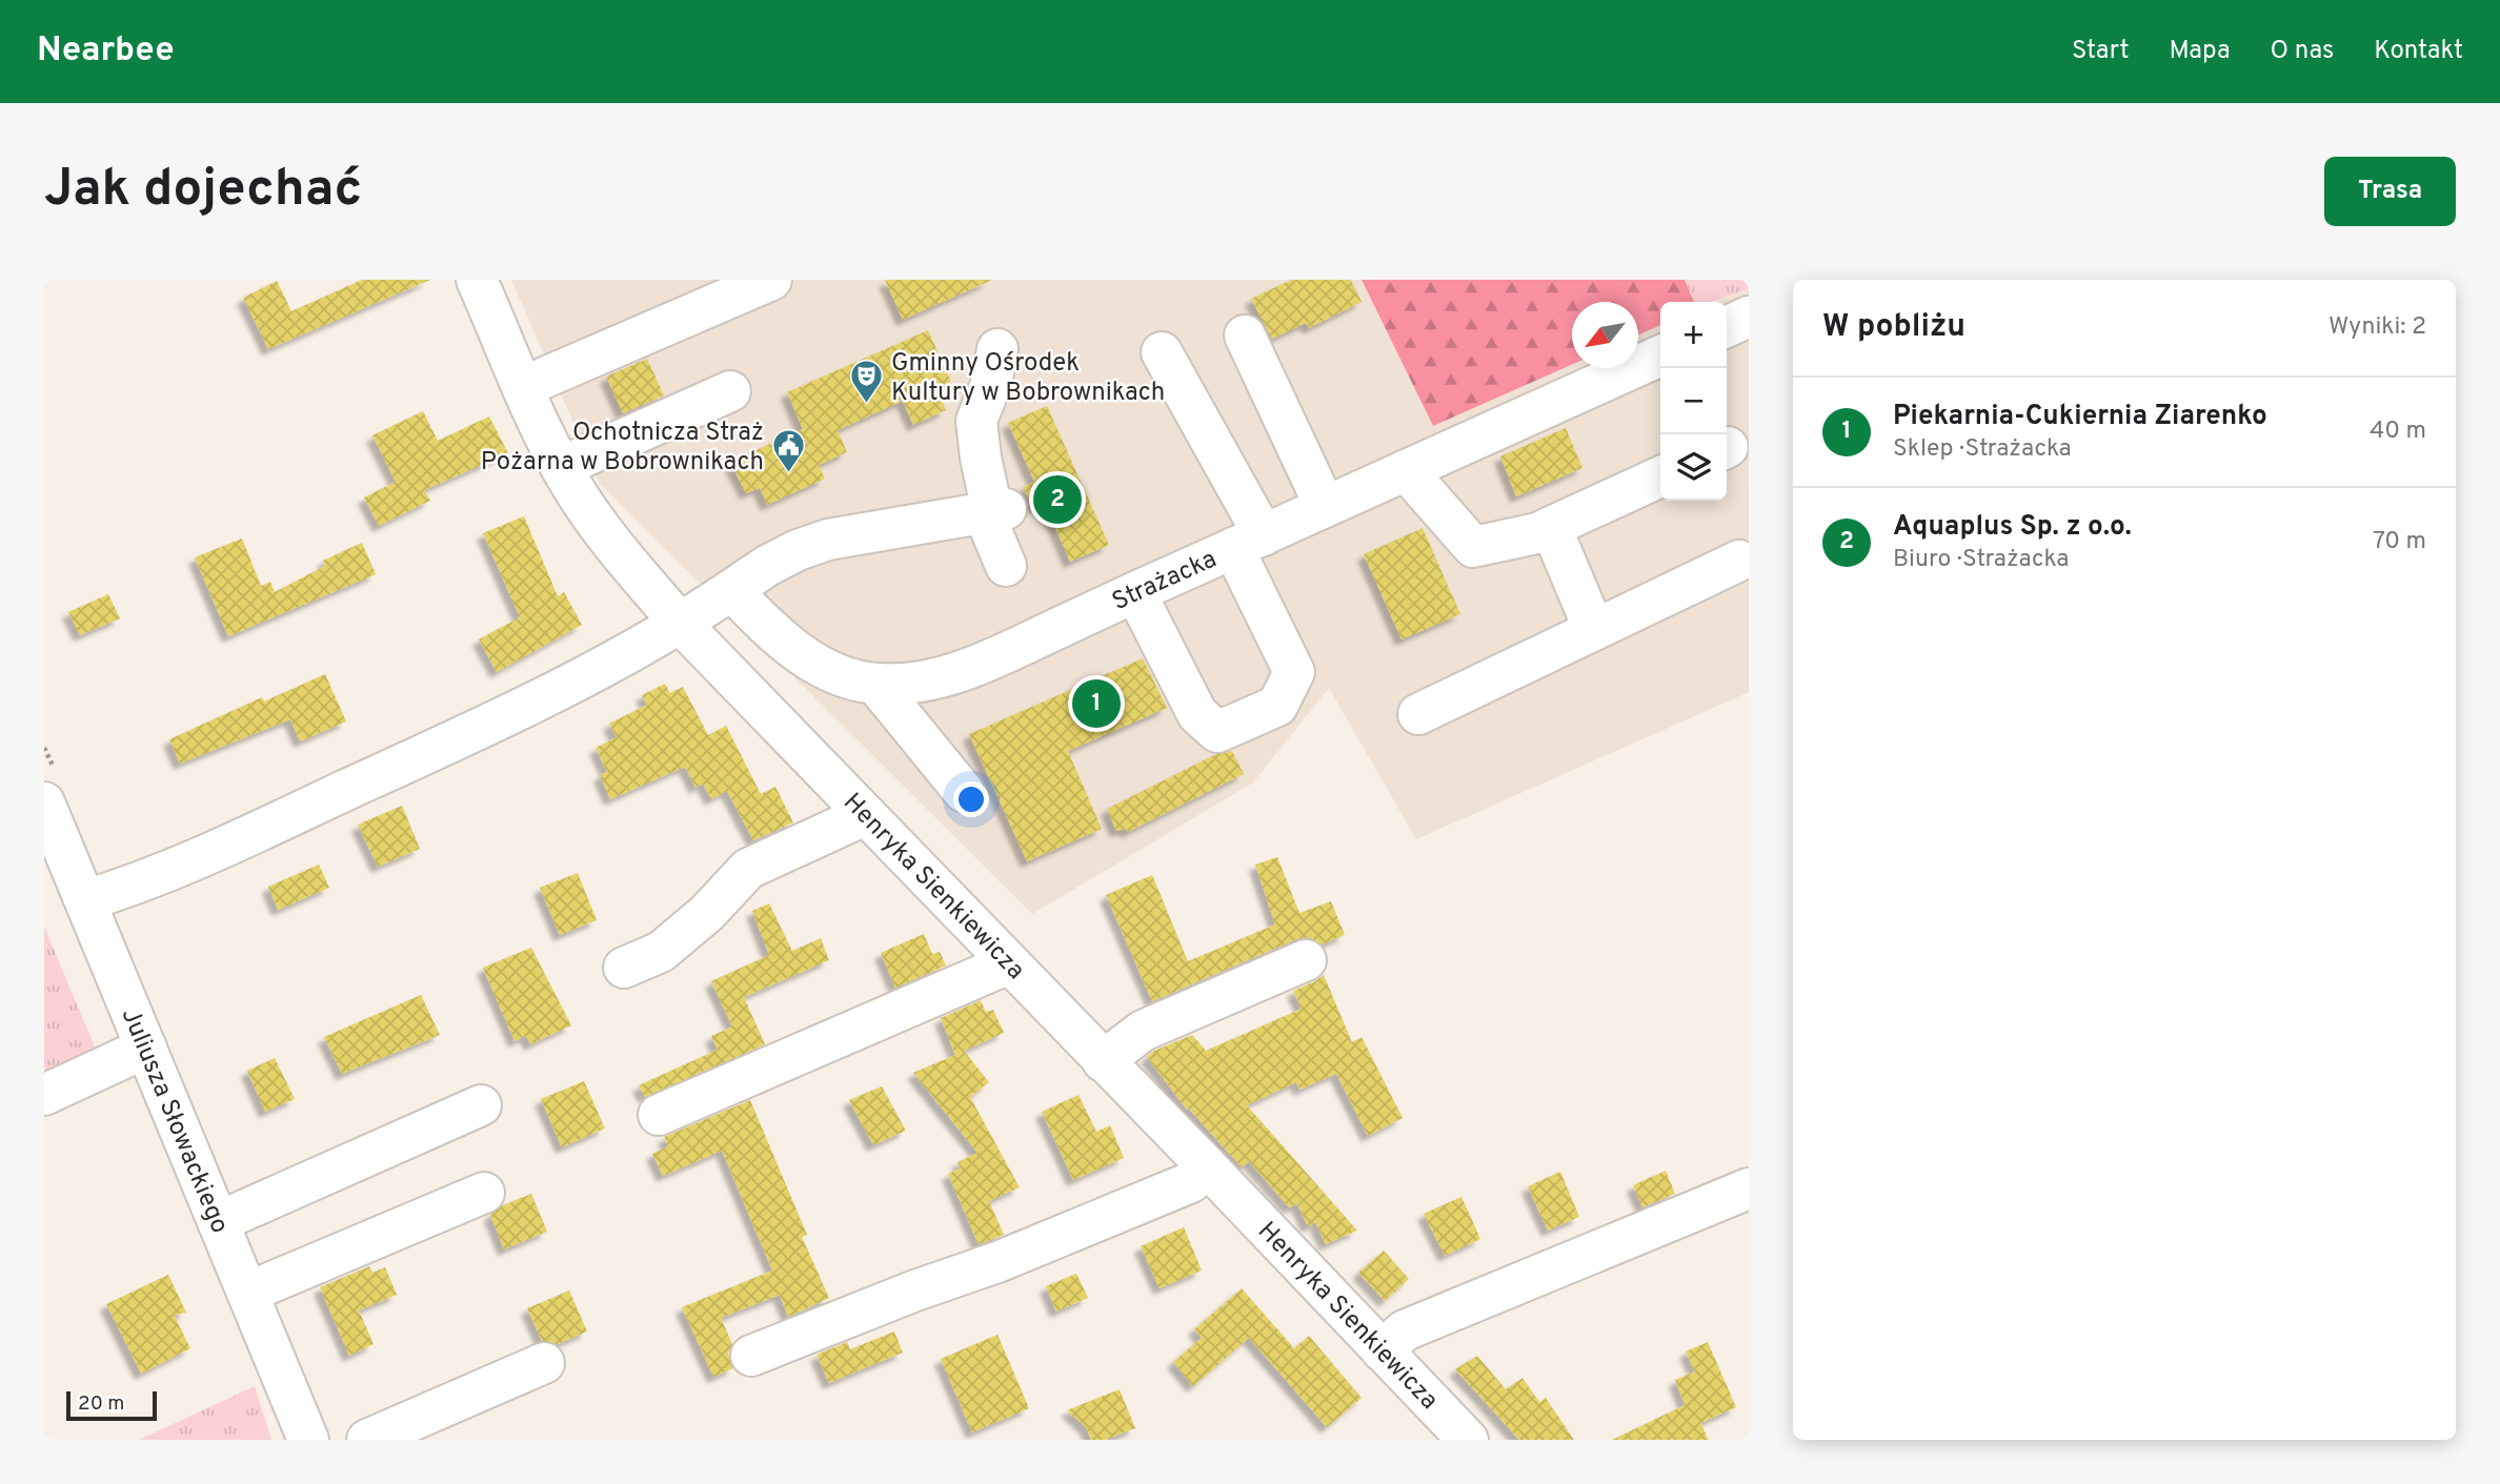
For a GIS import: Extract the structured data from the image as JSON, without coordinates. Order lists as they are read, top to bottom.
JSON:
{
  "streets": {
    "street": ["Strażacka", "Henryka Sienkiewicza", "Juliusza Słowackiego"]
  },
  "places": {
    "theatre": ["Gminny Ośrodek Kultury w Bobrownikach"],
    "public building": ["Ochotnicza Straż Pożarna w Bobrownikach"]
  },
  "scale_bar": "20 m",
  "north": "bottom left",
  "page": {
    "header": "Nearbee",
    "nav": [
      "Start",
      "Mapa",
      "O nas",
      "Kontakt"
    ],
    "buttons": "Trasa",
    "title": "Jak dojechać",
    "heading": ["W pobliżu", "Wyniki: 2"],
    "map_buttons": ["+", "−"],
    "list": [
      {
        "mark": "1",
        "name": "Piekarnia-Cukiernia Ziarenko",
        "note": "Sklep · Strażacka",
        "value": "40 m"
      },
      {
        "mark": "2",
        "name": "Aquaplus Sp. z o.o.",
        "note": "Biuro · Strażacka",
        "value": "70 m"
      }
    ],
    "pins": ["2", "1"],
    "scale": "20 m"
  }
}
